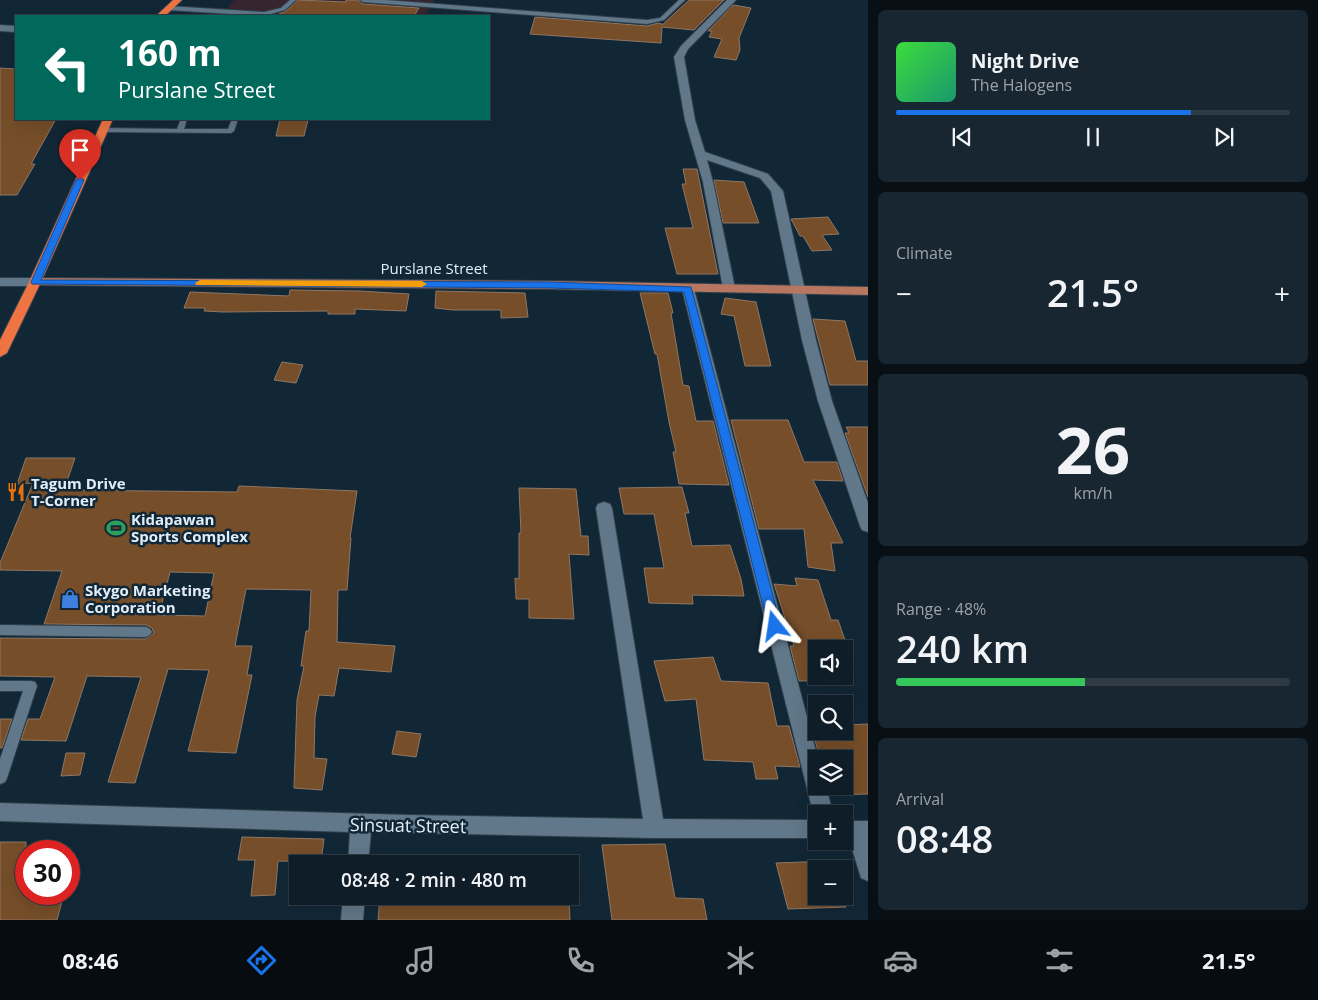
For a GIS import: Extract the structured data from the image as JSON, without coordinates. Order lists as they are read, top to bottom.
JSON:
{
  "streets": {
    "main road": ["Purslane Street"],
    "street": ["Sinsuat Street"]
  },
  "places": {
    "restaurant": ["Tagum Drive T-Corner"],
    "sports": ["Kidapawan Sports Complex"],
    "shop": ["Skygo Marketing Corporation"]
  },
  "page": {
    "turn": ["160 m", "Purslane Street"],
    "song": ["Night Drive", "The Halogens"],
    "tile": [
      "Climate",
      ["26", "km/h"],
      ["Range · 48%", "240 km"],
      ["Arrival", "08:48"]
    ],
    "heat": ["−", "21.5°", "+"],
    "map_buttons": ["+", "−"],
    "limit": "30",
    "trip": "08:48 · 2 min · 480 m",
    "tabs": ["08:46", "21.5°"]
  }
}
